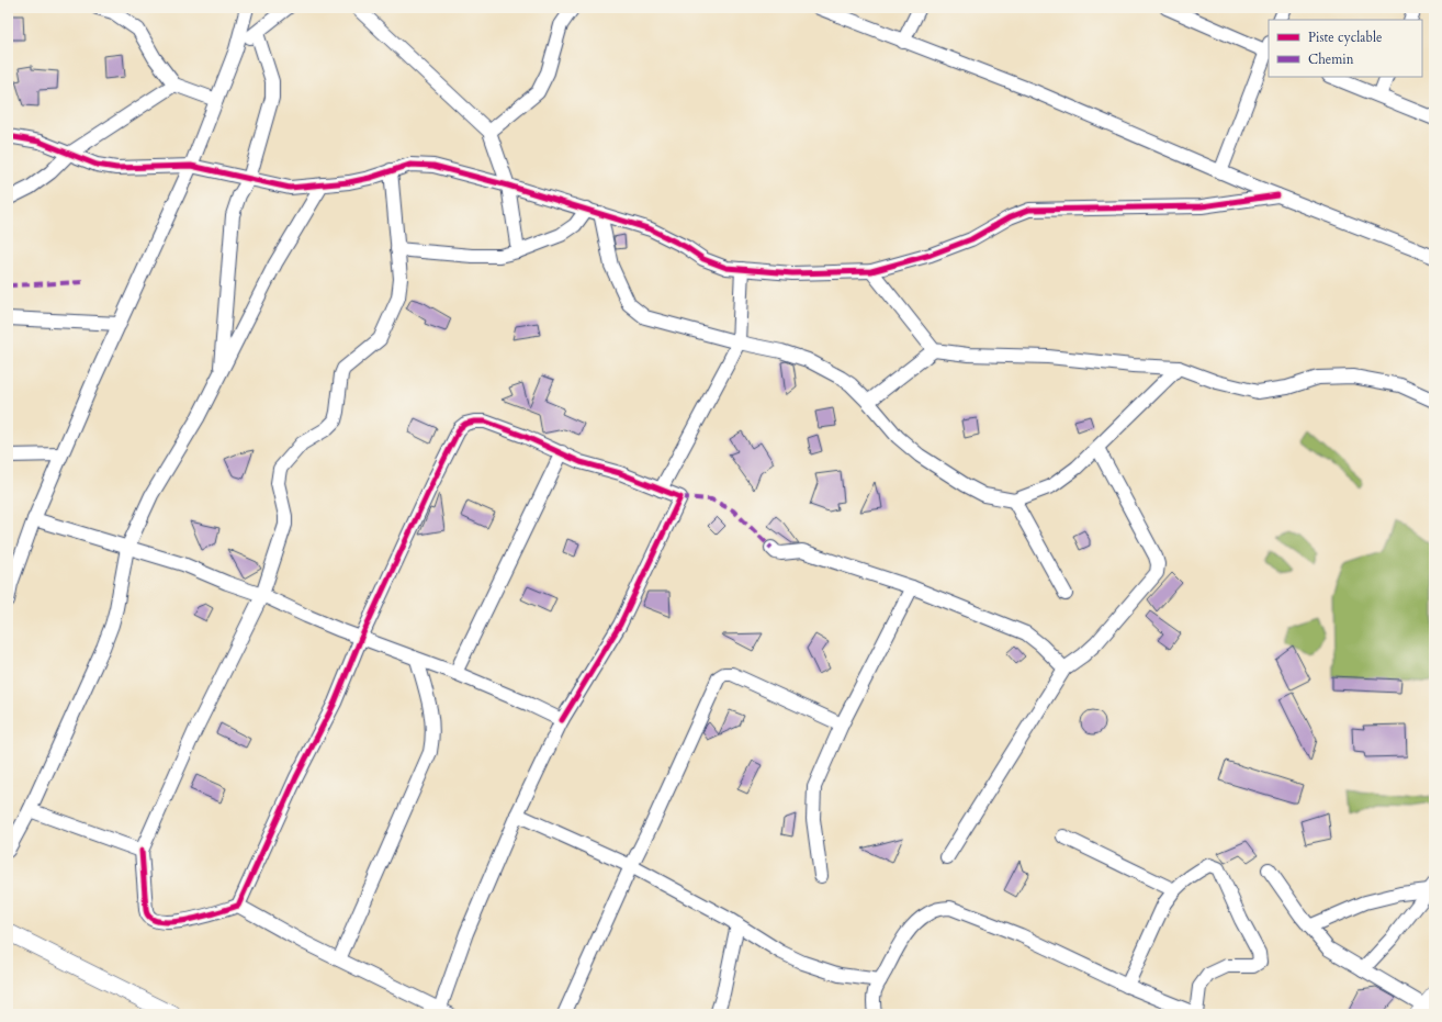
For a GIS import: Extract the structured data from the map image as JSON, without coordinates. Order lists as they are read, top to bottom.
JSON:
{
  "legend": ["Piste cyclable", "Chemin"]
}
